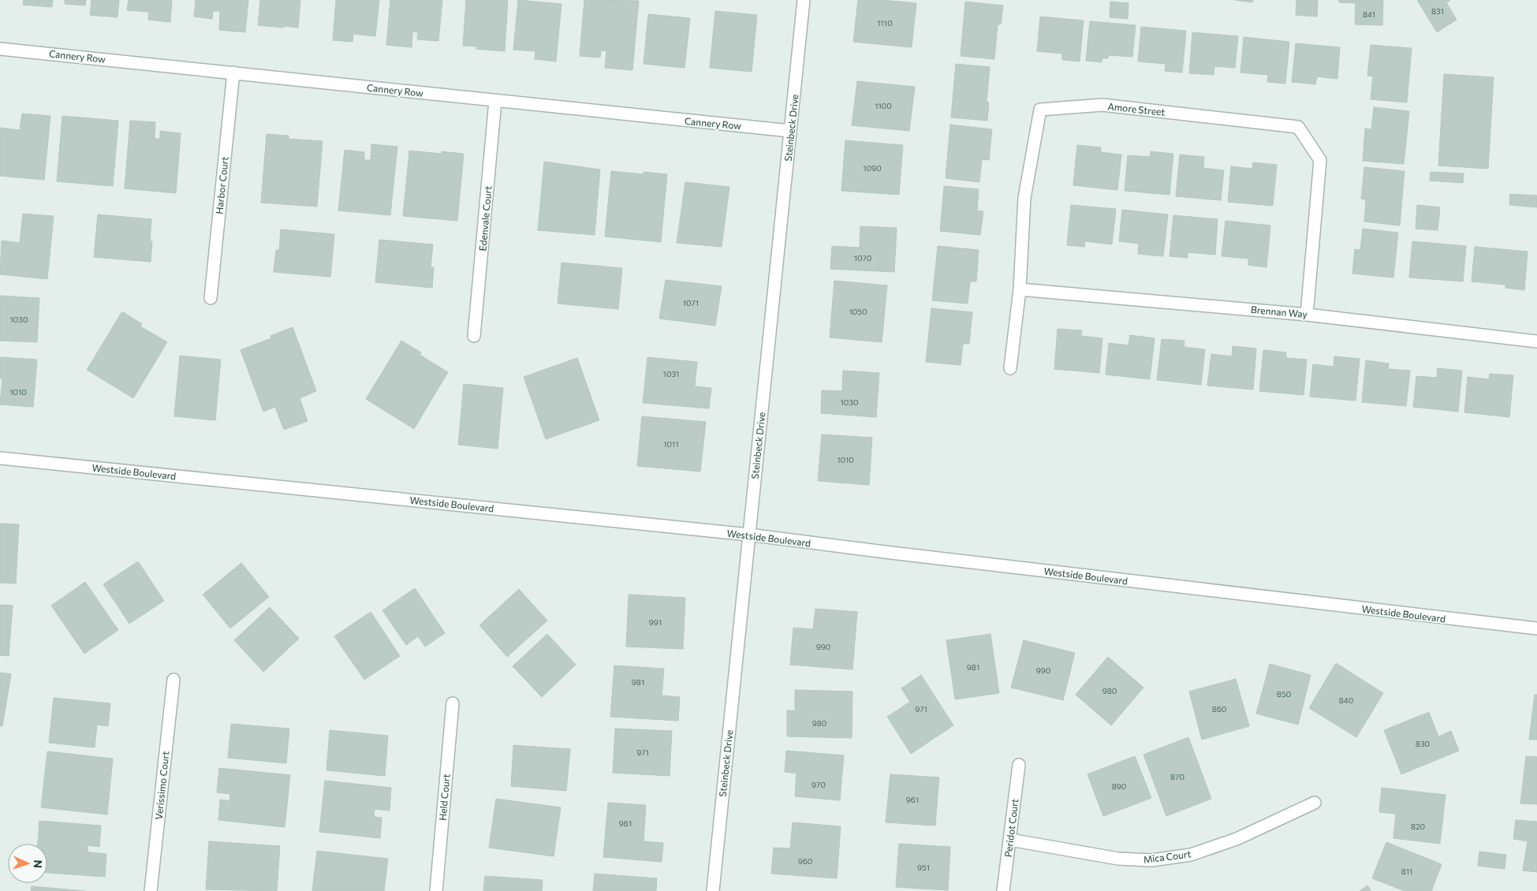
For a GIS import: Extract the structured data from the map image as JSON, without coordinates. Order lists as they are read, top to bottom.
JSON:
{
  "streets": {
    "street": [
      "Cannery Row",
      "Amore Street",
      "Steinbeck Drive",
      "Harbor Court",
      "Edenvale Court",
      "Brennan Way",
      "Westside Boulevard",
      "Verissimo Court",
      "Held Court",
      "Peridot Court",
      "Mica Court"
    ]
  },
  "crossings": [
    ["Cannery Row", "Steinbeck Drive"],
    ["Cannery Row", "Harbor Court"],
    ["Cannery Row", "Edenvale Court"],
    ["Amore Street", "Brennan Way"],
    ["Steinbeck Drive", "Westside Boulevard"],
    ["Peridot Court", "Mica Court"]
  ],
  "house_numbers": [
    "831",
    "841",
    "1110",
    "1100",
    "1090",
    "1070",
    "1071",
    "1050",
    "1030",
    "1031",
    "1010",
    "1030",
    "1011",
    "1010",
    "991",
    "990",
    "981",
    "990",
    "981",
    "980",
    "850",
    "840",
    "971",
    "860",
    "980",
    "830",
    "971",
    "870",
    "970",
    "890",
    "961",
    "961",
    "820",
    "960",
    "951",
    "811"
  ],
  "north": "right"
}
